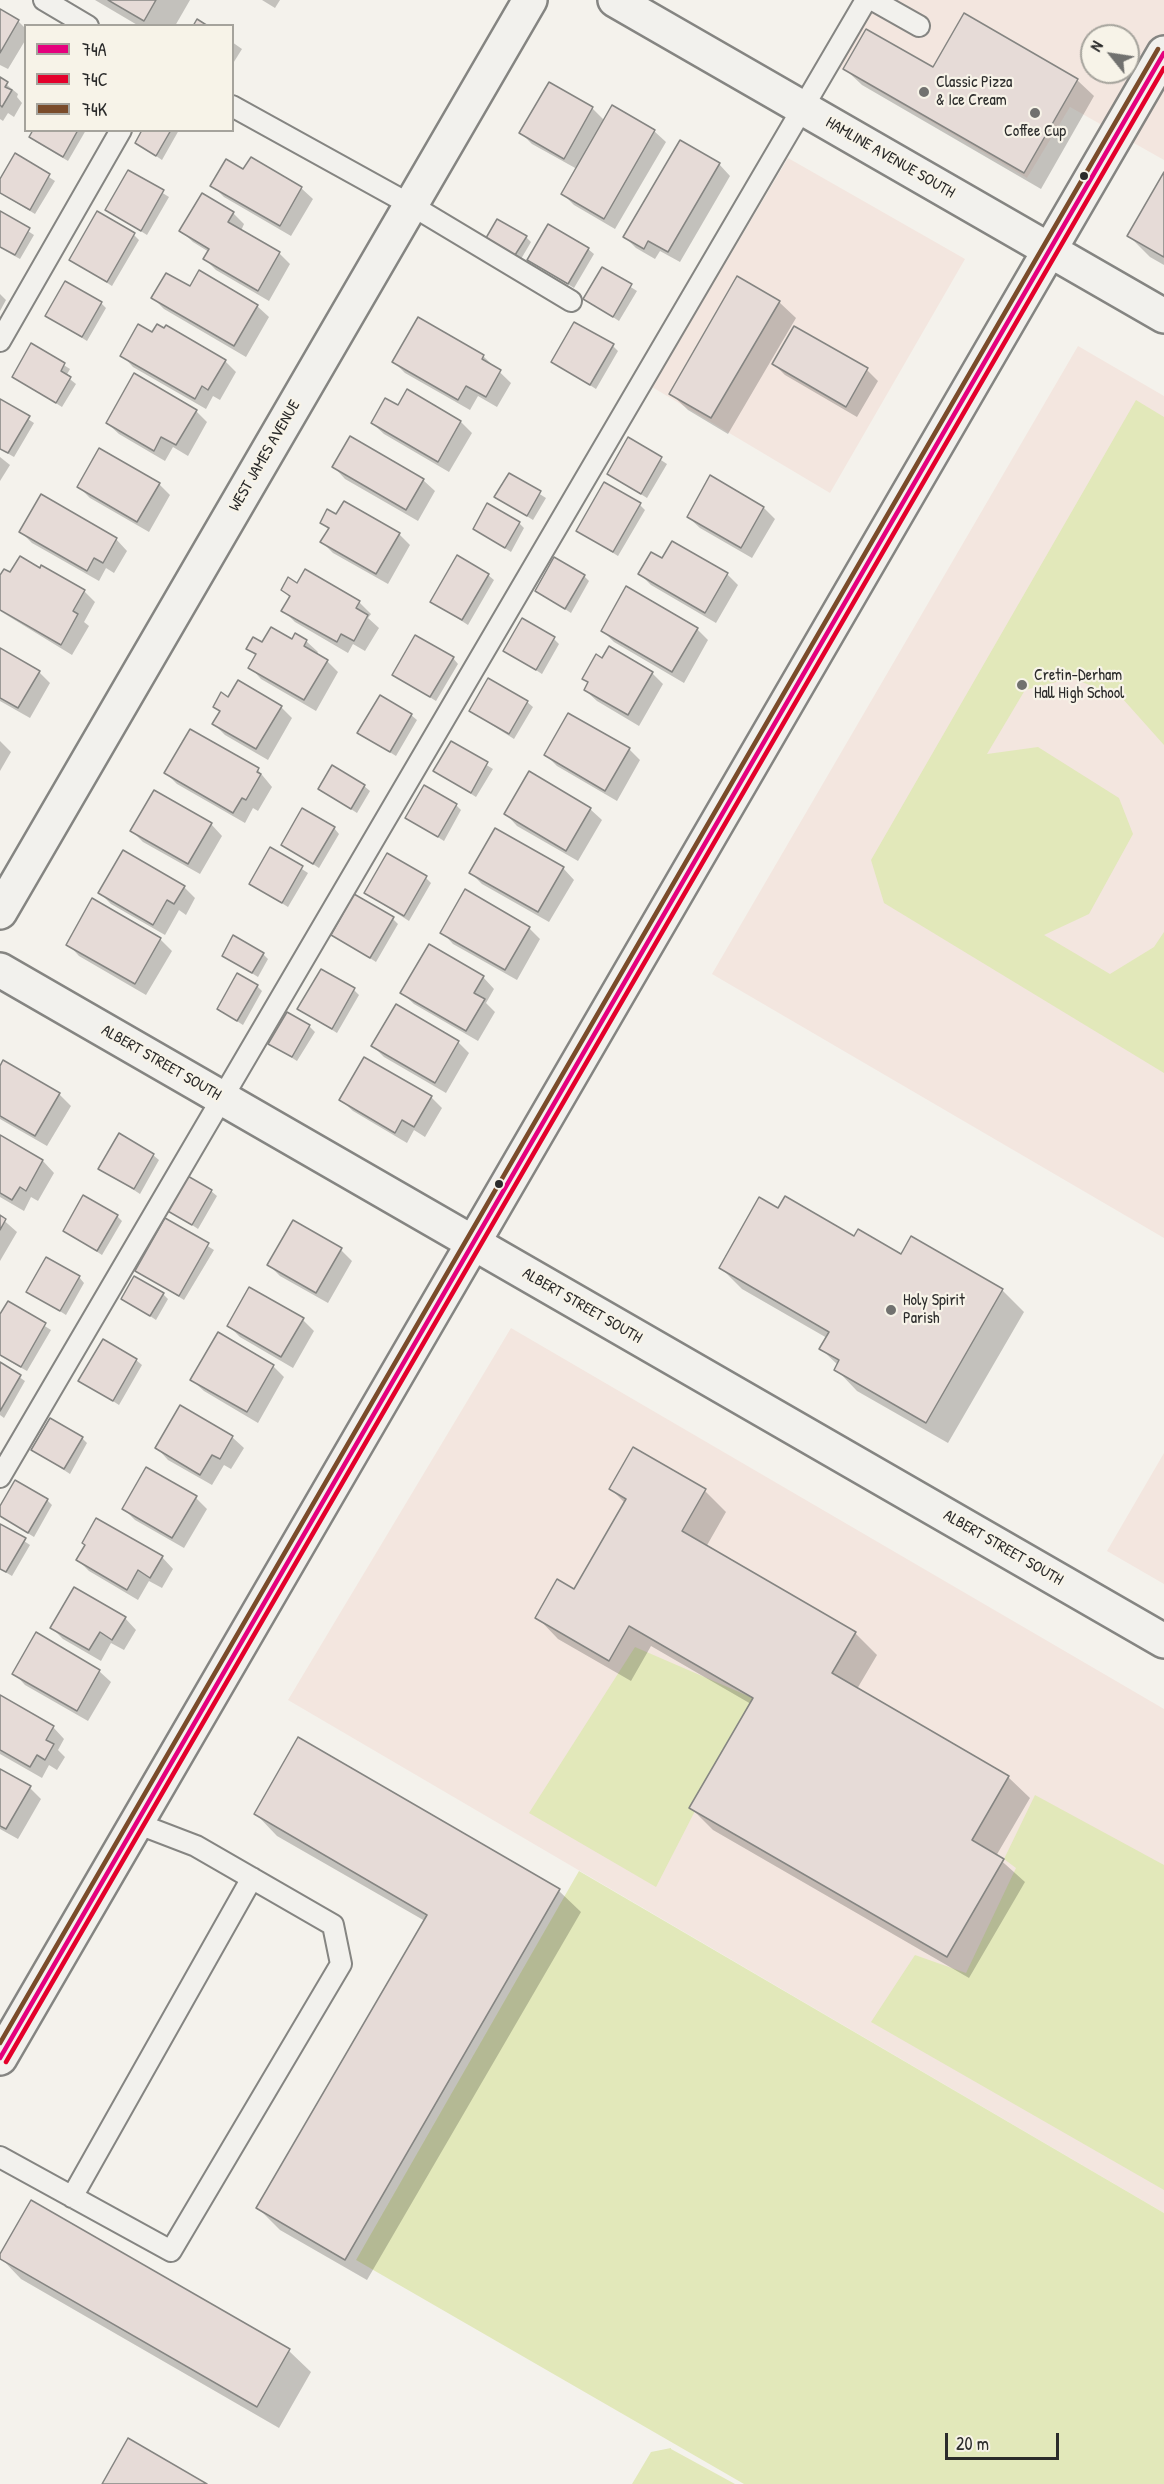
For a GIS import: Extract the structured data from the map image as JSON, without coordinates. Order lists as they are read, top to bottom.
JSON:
{
  "streets": {
    "street": ["HAMLINE AVENUE SOUTH", "WEST JAMES AVENUE", "ALBERT STREET SOUTH"]
  },
  "places": [
    "Classic Pizza & Ice Cream",
    "Coffee Cup",
    "Cretin-Derham Hall High School",
    "Holy Spirit Parish"
  ],
  "lines": ["transit line 74K", "transit line 74A", "transit line 74C"],
  "legend": ["74A", "74C", "74K"],
  "scale_bar": "20 m",
  "north": "top left"
}
